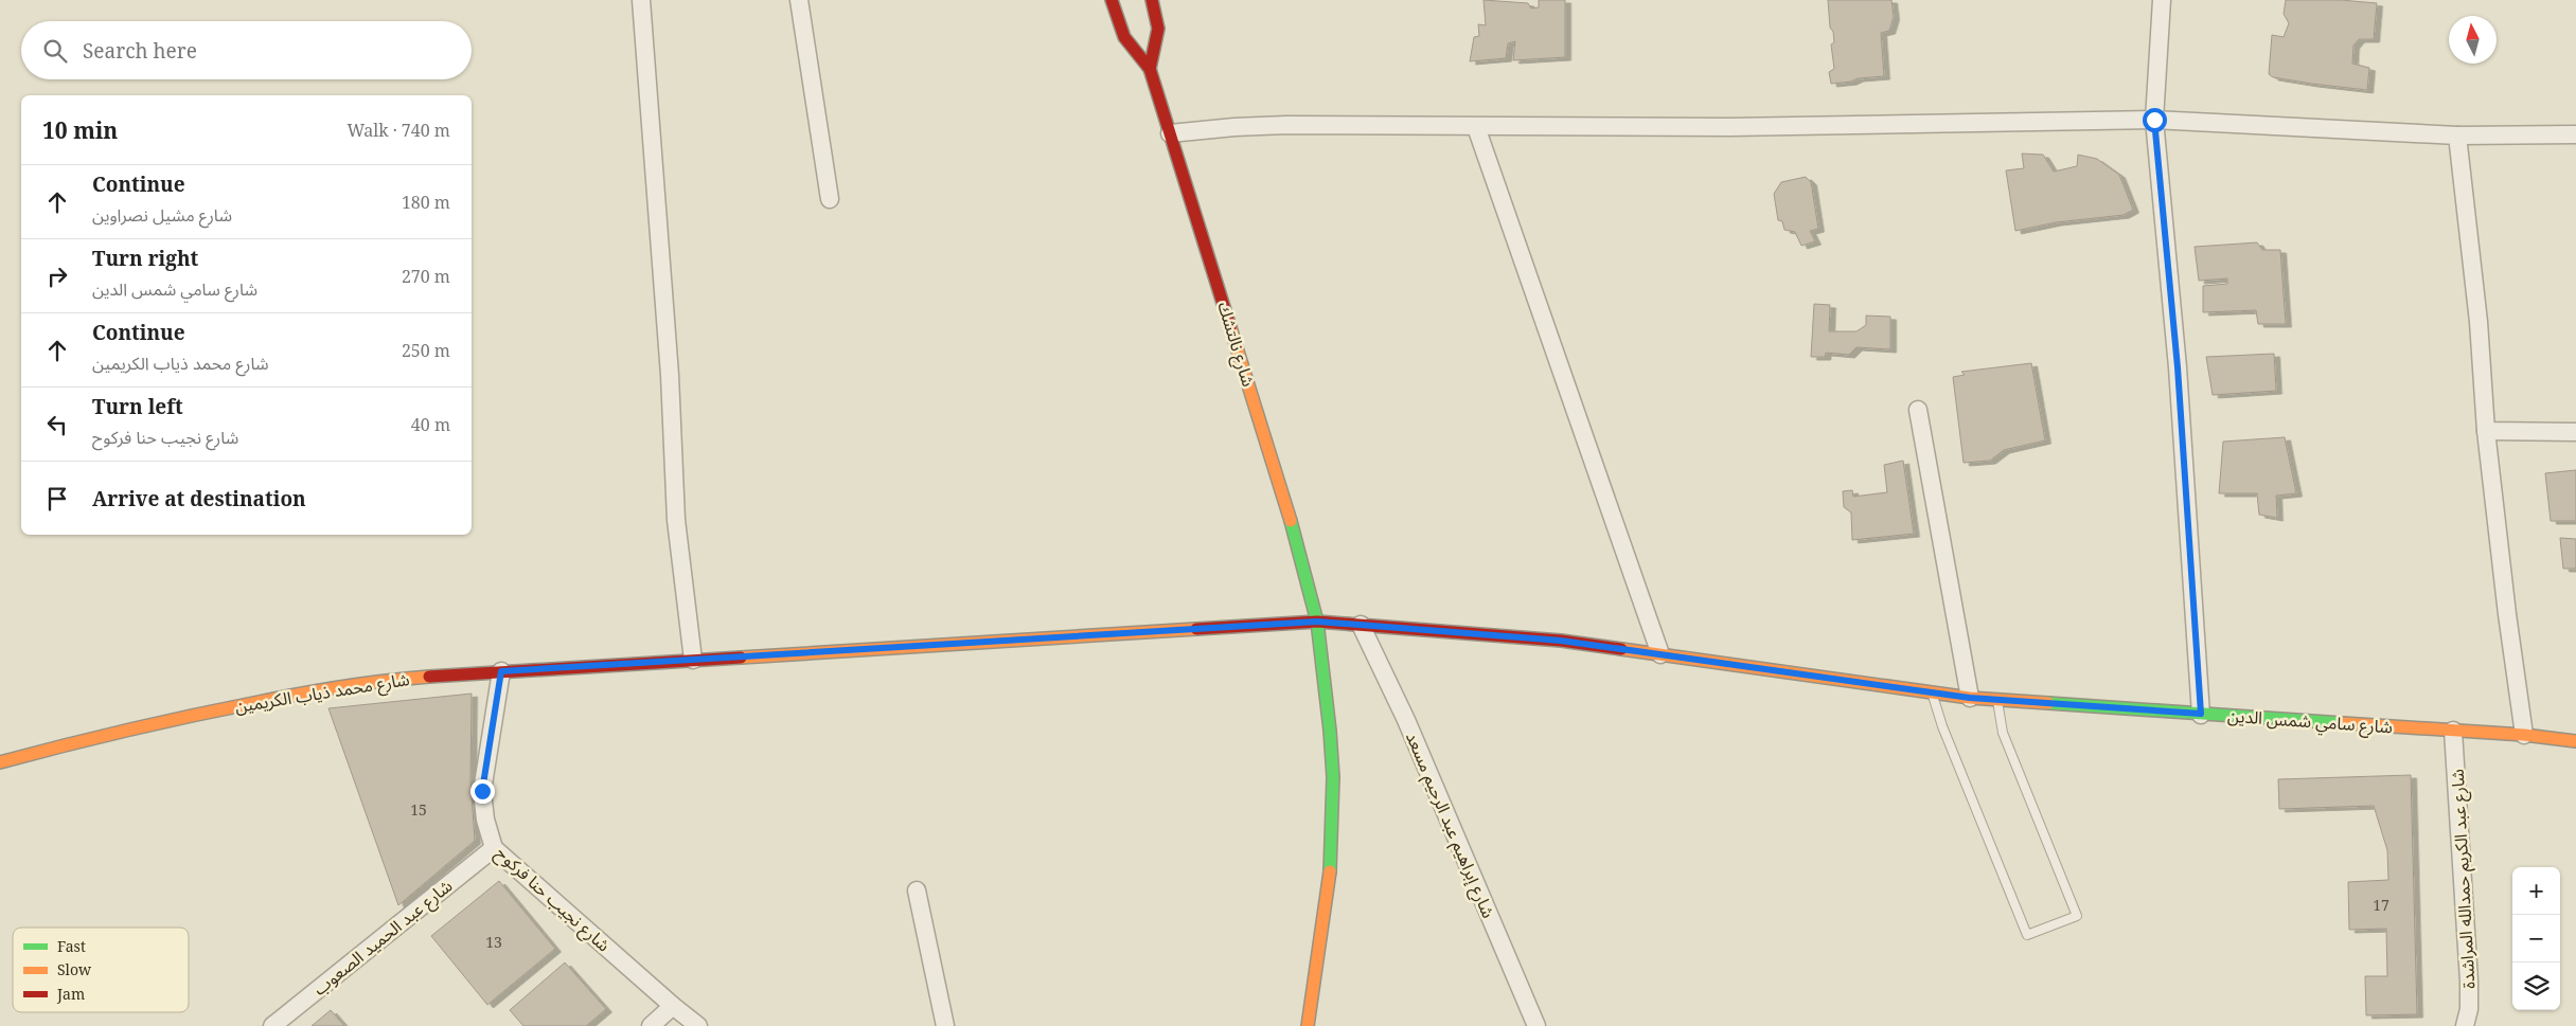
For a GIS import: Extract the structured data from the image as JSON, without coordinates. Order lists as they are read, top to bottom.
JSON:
{
  "streets": {
    "street": [
      "شارع نالتشك",
      "شارع محمد ذياب الكريمين",
      "شارع سامي شمس الدين",
      "شارع إبراهيم عبد الرحيم مسعد",
      "شارع عبد الكريم حمدالله المراشدة",
      "شارع نجيب حنا فركوح",
      "شارع عبد الحميد الصعوب"
    ]
  },
  "crossings": [
    ["شارع نالتشك", "شارع محمد ذياب الكريمين"],
    ["شارع نالتشك", "شارع سامي شمس الدين"],
    ["شارع محمد ذياب الكريمين", "شارع سامي شمس الدين"],
    ["شارع محمد ذياب الكريمين", "شارع نجيب حنا فركوح"],
    ["شارع سامي شمس الدين", "شارع إبراهيم عبد الرحيم مسعد"],
    ["شارع سامي شمس الدين", "شارع عبد الكريم حمدالله المراشدة"],
    ["شارع نجيب حنا فركوح", "شارع عبد الحميد الصعوب"]
  ],
  "house_numbers": ["15", "17", "13"],
  "legend": ["Fast", "Slow", "Jam"],
  "north": "top",
  "page": {
    "search": "Search here",
    "heading": ["10 min", "Walk · 740 m"],
    "list": [
      ["Continue", "شارع مشيل نصراوين", "180 m"],
      ["Turn right", "شارع سامي شمس الدين", "270 m"],
      ["Continue", "شارع محمد ذياب الكريمين", "250 m"],
      ["Turn left", "شارع نجيب حنا فركوح", "40 m"],
      "Arrive at destination"
    ],
    "map_buttons": ["+", "−"]
  }
}
